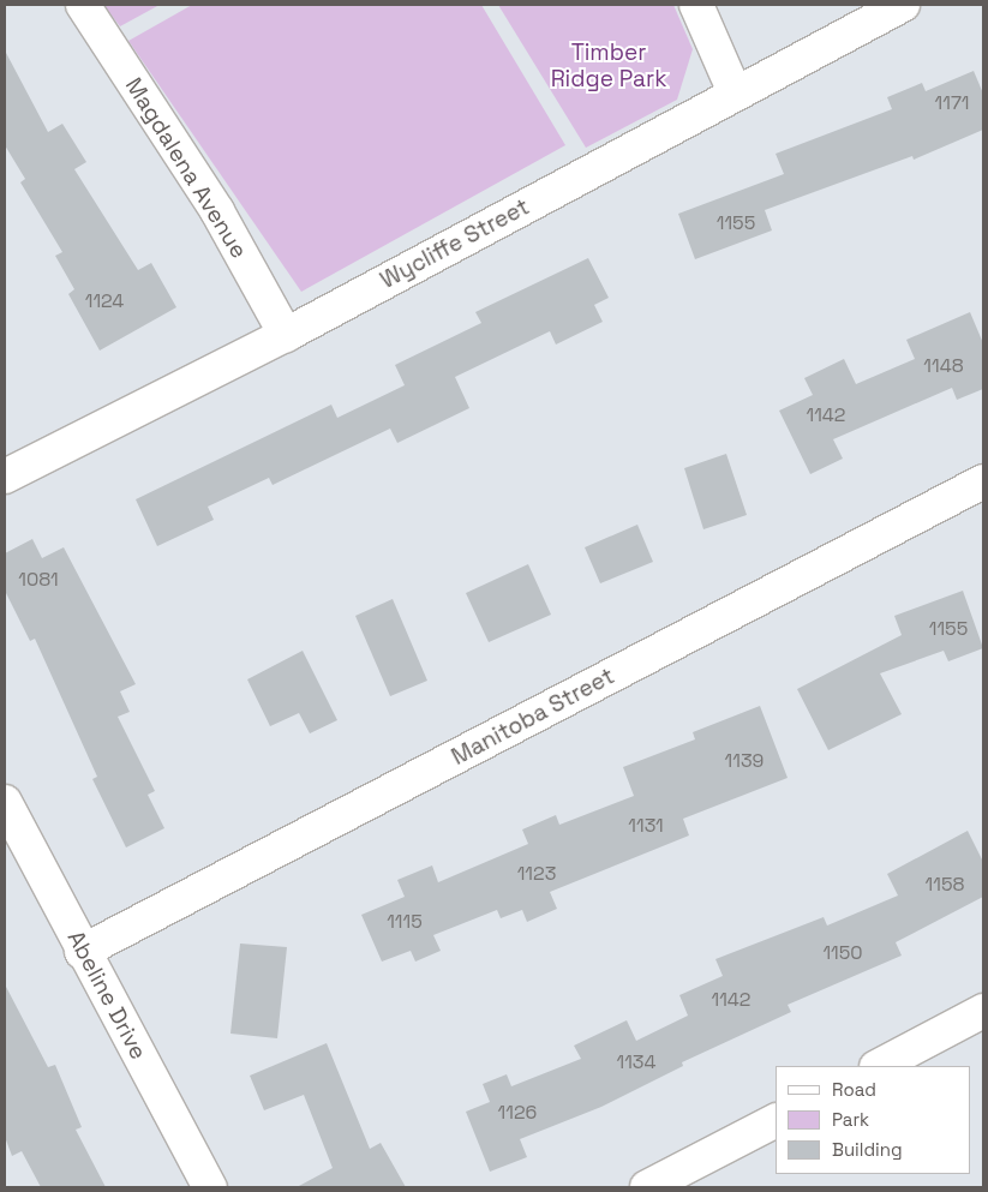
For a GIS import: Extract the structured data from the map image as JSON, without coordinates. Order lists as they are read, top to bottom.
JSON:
{
  "streets": {
    "street": [
      "Magdalena Avenue",
      "Wycliffe Street",
      "Manitoba Street",
      "Abeline Drive"
    ]
  },
  "crossings": [
    ["Magdalena Avenue", "Wycliffe Street"],
    ["Manitoba Street", "Abeline Drive"]
  ],
  "parks": ["Timber Ridge Park"],
  "house_numbers": [
    "1171",
    "1155",
    "1124",
    "1148",
    "1142",
    "1081",
    "1155",
    "1139",
    "1131",
    "1123",
    "1158",
    "1115",
    "1150",
    "1142",
    "1134",
    "1126"
  ],
  "legend": ["Road", "Park", "Building"]
}
